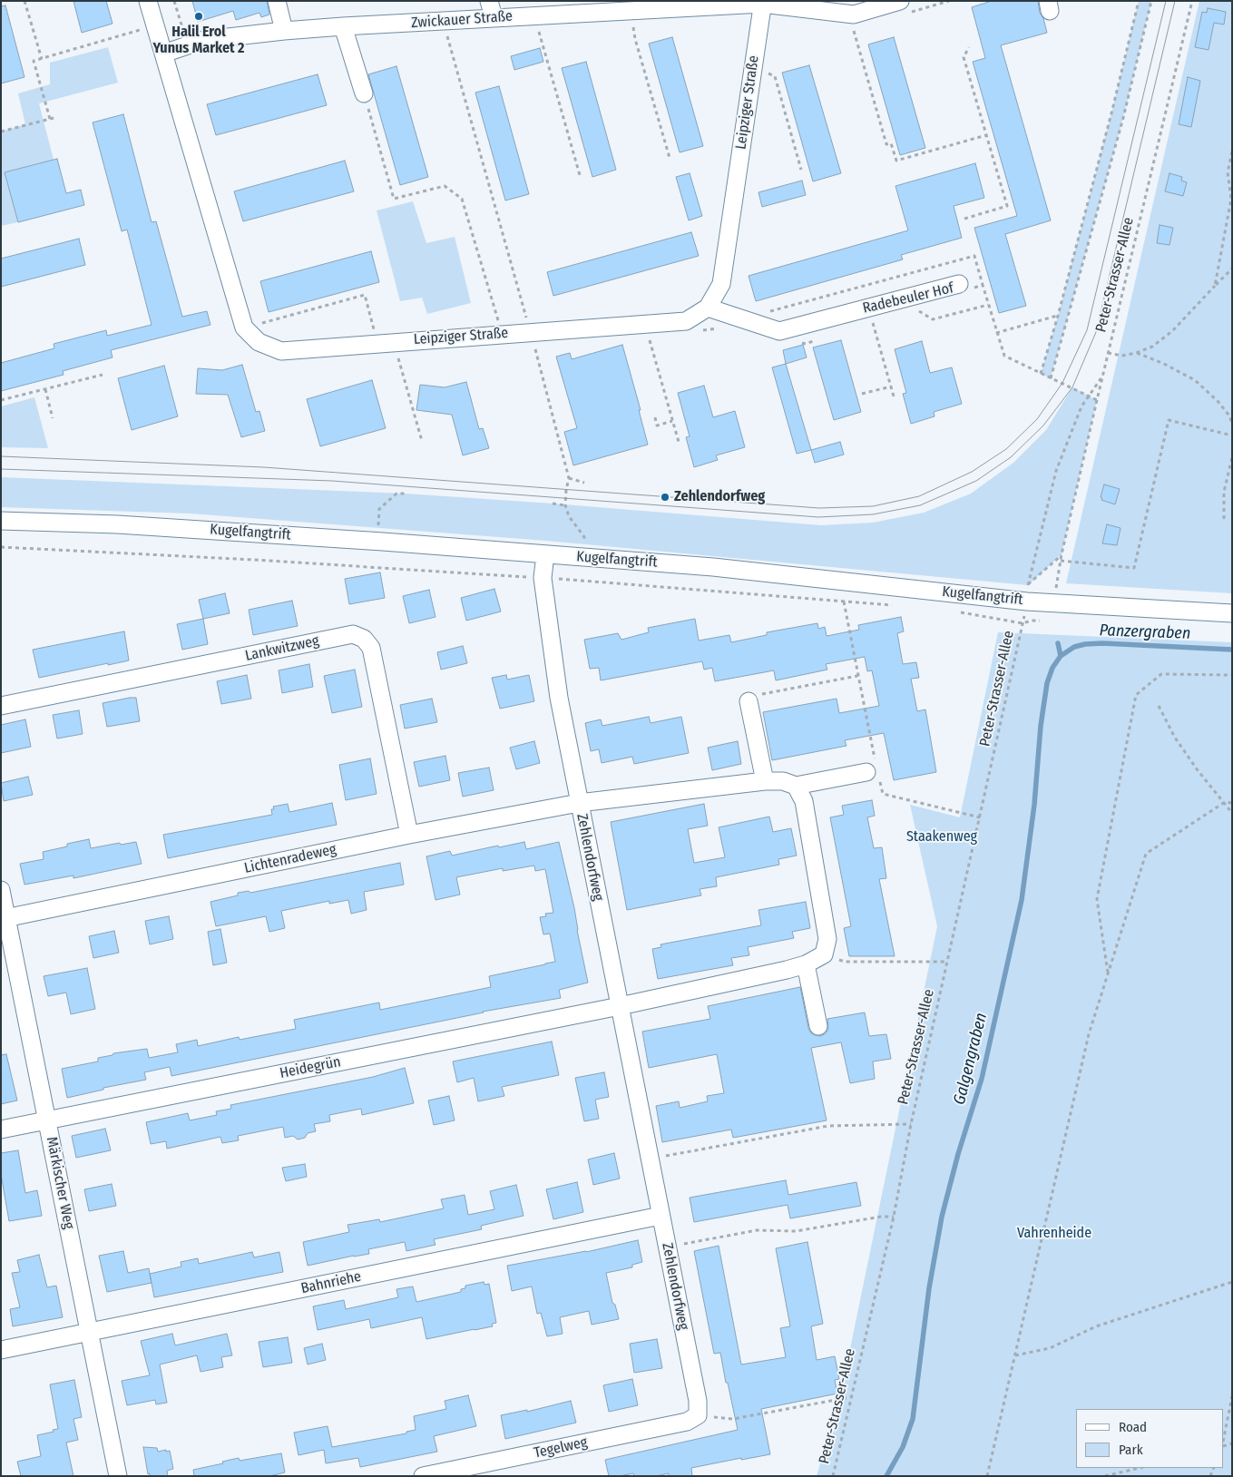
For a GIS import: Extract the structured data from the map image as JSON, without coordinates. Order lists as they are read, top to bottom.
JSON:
{
  "streets": {
    "street": [
      "Zwickauer Straße",
      "Leipziger Straße",
      "Radebeuler Hof",
      "Kugelfangtrift",
      "Lankwitzweg",
      "Zehlendorfweg",
      "Lichtenradeweg",
      "Heidegrün",
      "Märkischer Weg",
      "Bahnriehe",
      "Tegelweg"
    ],
    "path": ["Peter-Strasser-Allee"]
  },
  "crossings": [
    ["Zwickauer Straße", "Leipziger Straße"],
    ["Leipziger Straße", "Radebeuler Hof"],
    ["Peter-Strasser-Allee", "Kugelfangtrift"],
    ["Kugelfangtrift", "Zehlendorfweg"],
    ["Lankwitzweg", "Lichtenradeweg"],
    ["Zehlendorfweg", "Lichtenradeweg"],
    ["Zehlendorfweg", "Heidegrün"],
    ["Zehlendorfweg", "Bahnriehe"],
    ["Zehlendorfweg", "Tegelweg"],
    ["Lichtenradeweg", "Märkischer Weg"],
    ["Heidegrün", "Märkischer Weg"],
    ["Märkischer Weg", "Bahnriehe"]
  ],
  "water": ["Panzergraben", "Galgengraben"],
  "parks": ["Staakenweg", "Vahrenheide"],
  "places": ["Halil Erol Yunus Market 2", "Zehlendorfweg"],
  "legend": ["Road", "Park"]
}
